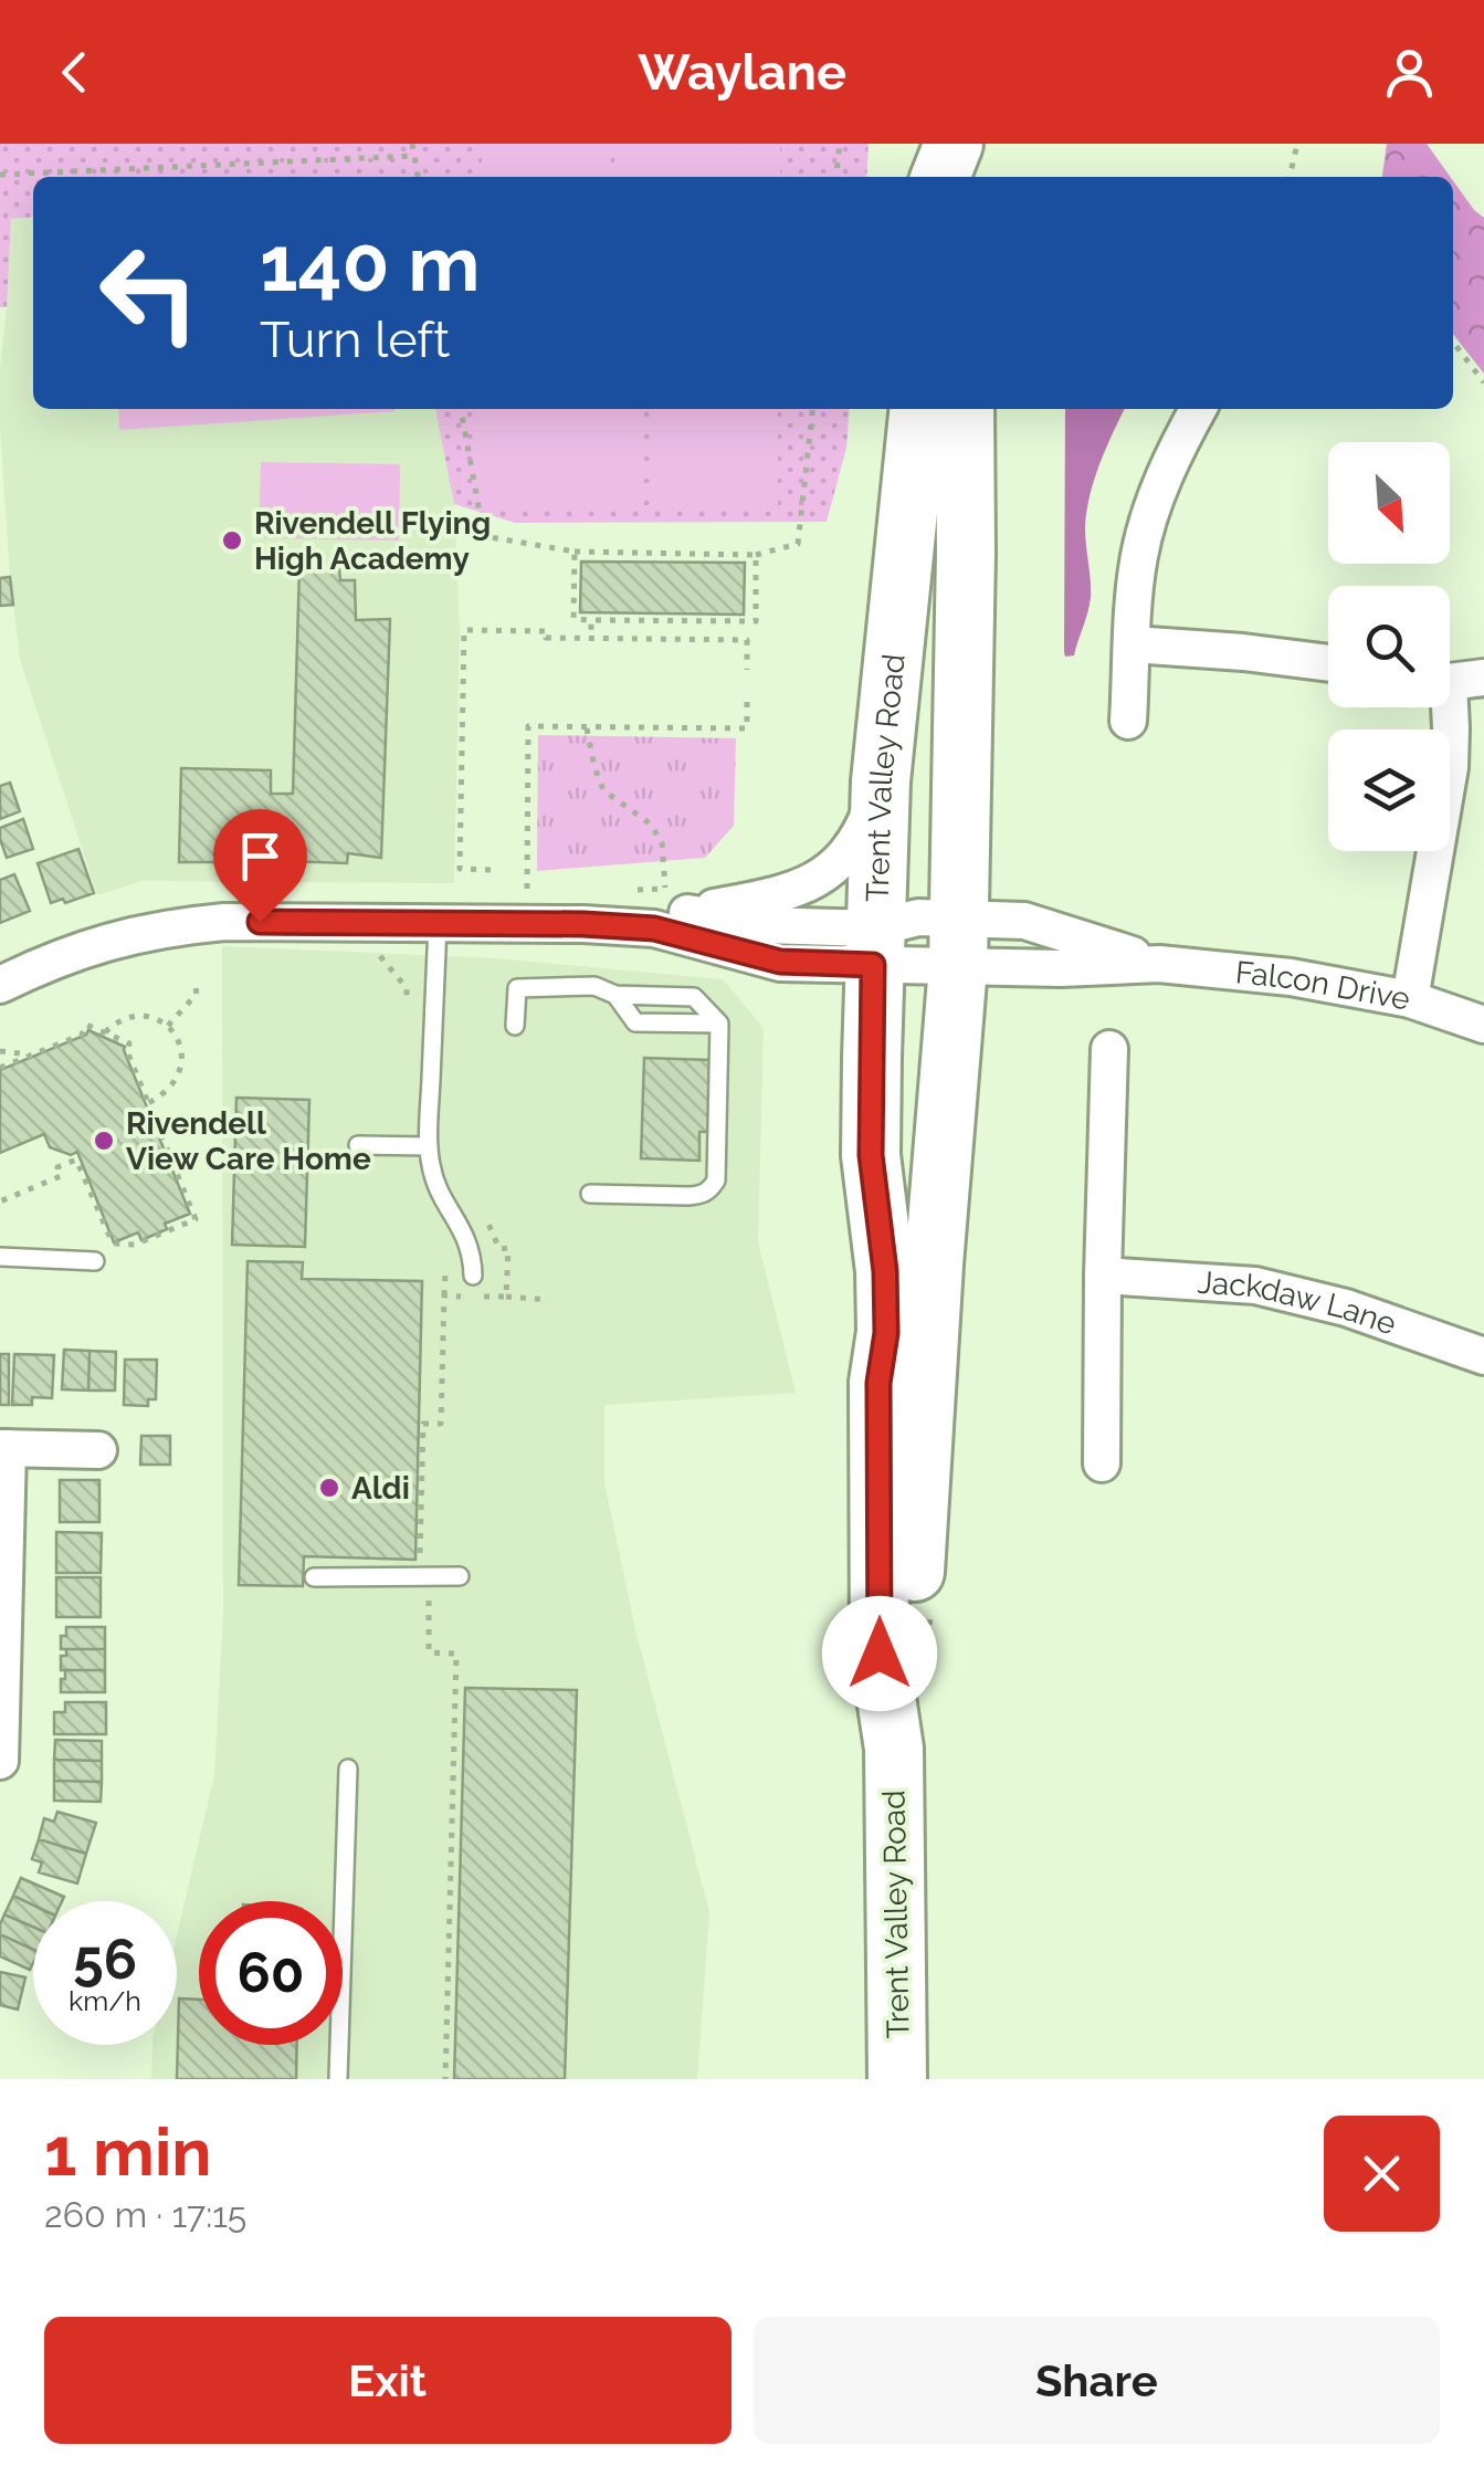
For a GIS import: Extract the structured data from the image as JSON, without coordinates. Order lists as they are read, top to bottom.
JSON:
{
  "streets": {
    "main road": ["Trent Valley Road"],
    "street": ["Falcon Drive", "Jackdaw Lane"]
  },
  "crossings": [
    ["Trent Valley Road", "Falcon Drive"]
  ],
  "places": ["Rivendell Flying High Academy", "Rivendell View Care Home", "Aldi"],
  "north": "bottom right",
  "page": {
    "header": "Waylane",
    "turn": ["140 m", "Turn left"],
    "speed": "56 km/h",
    "limit": "60",
    "heading": ["1 min", "260 m · 17:15"],
    "buttons": ["Exit", "Share"]
  }
}
